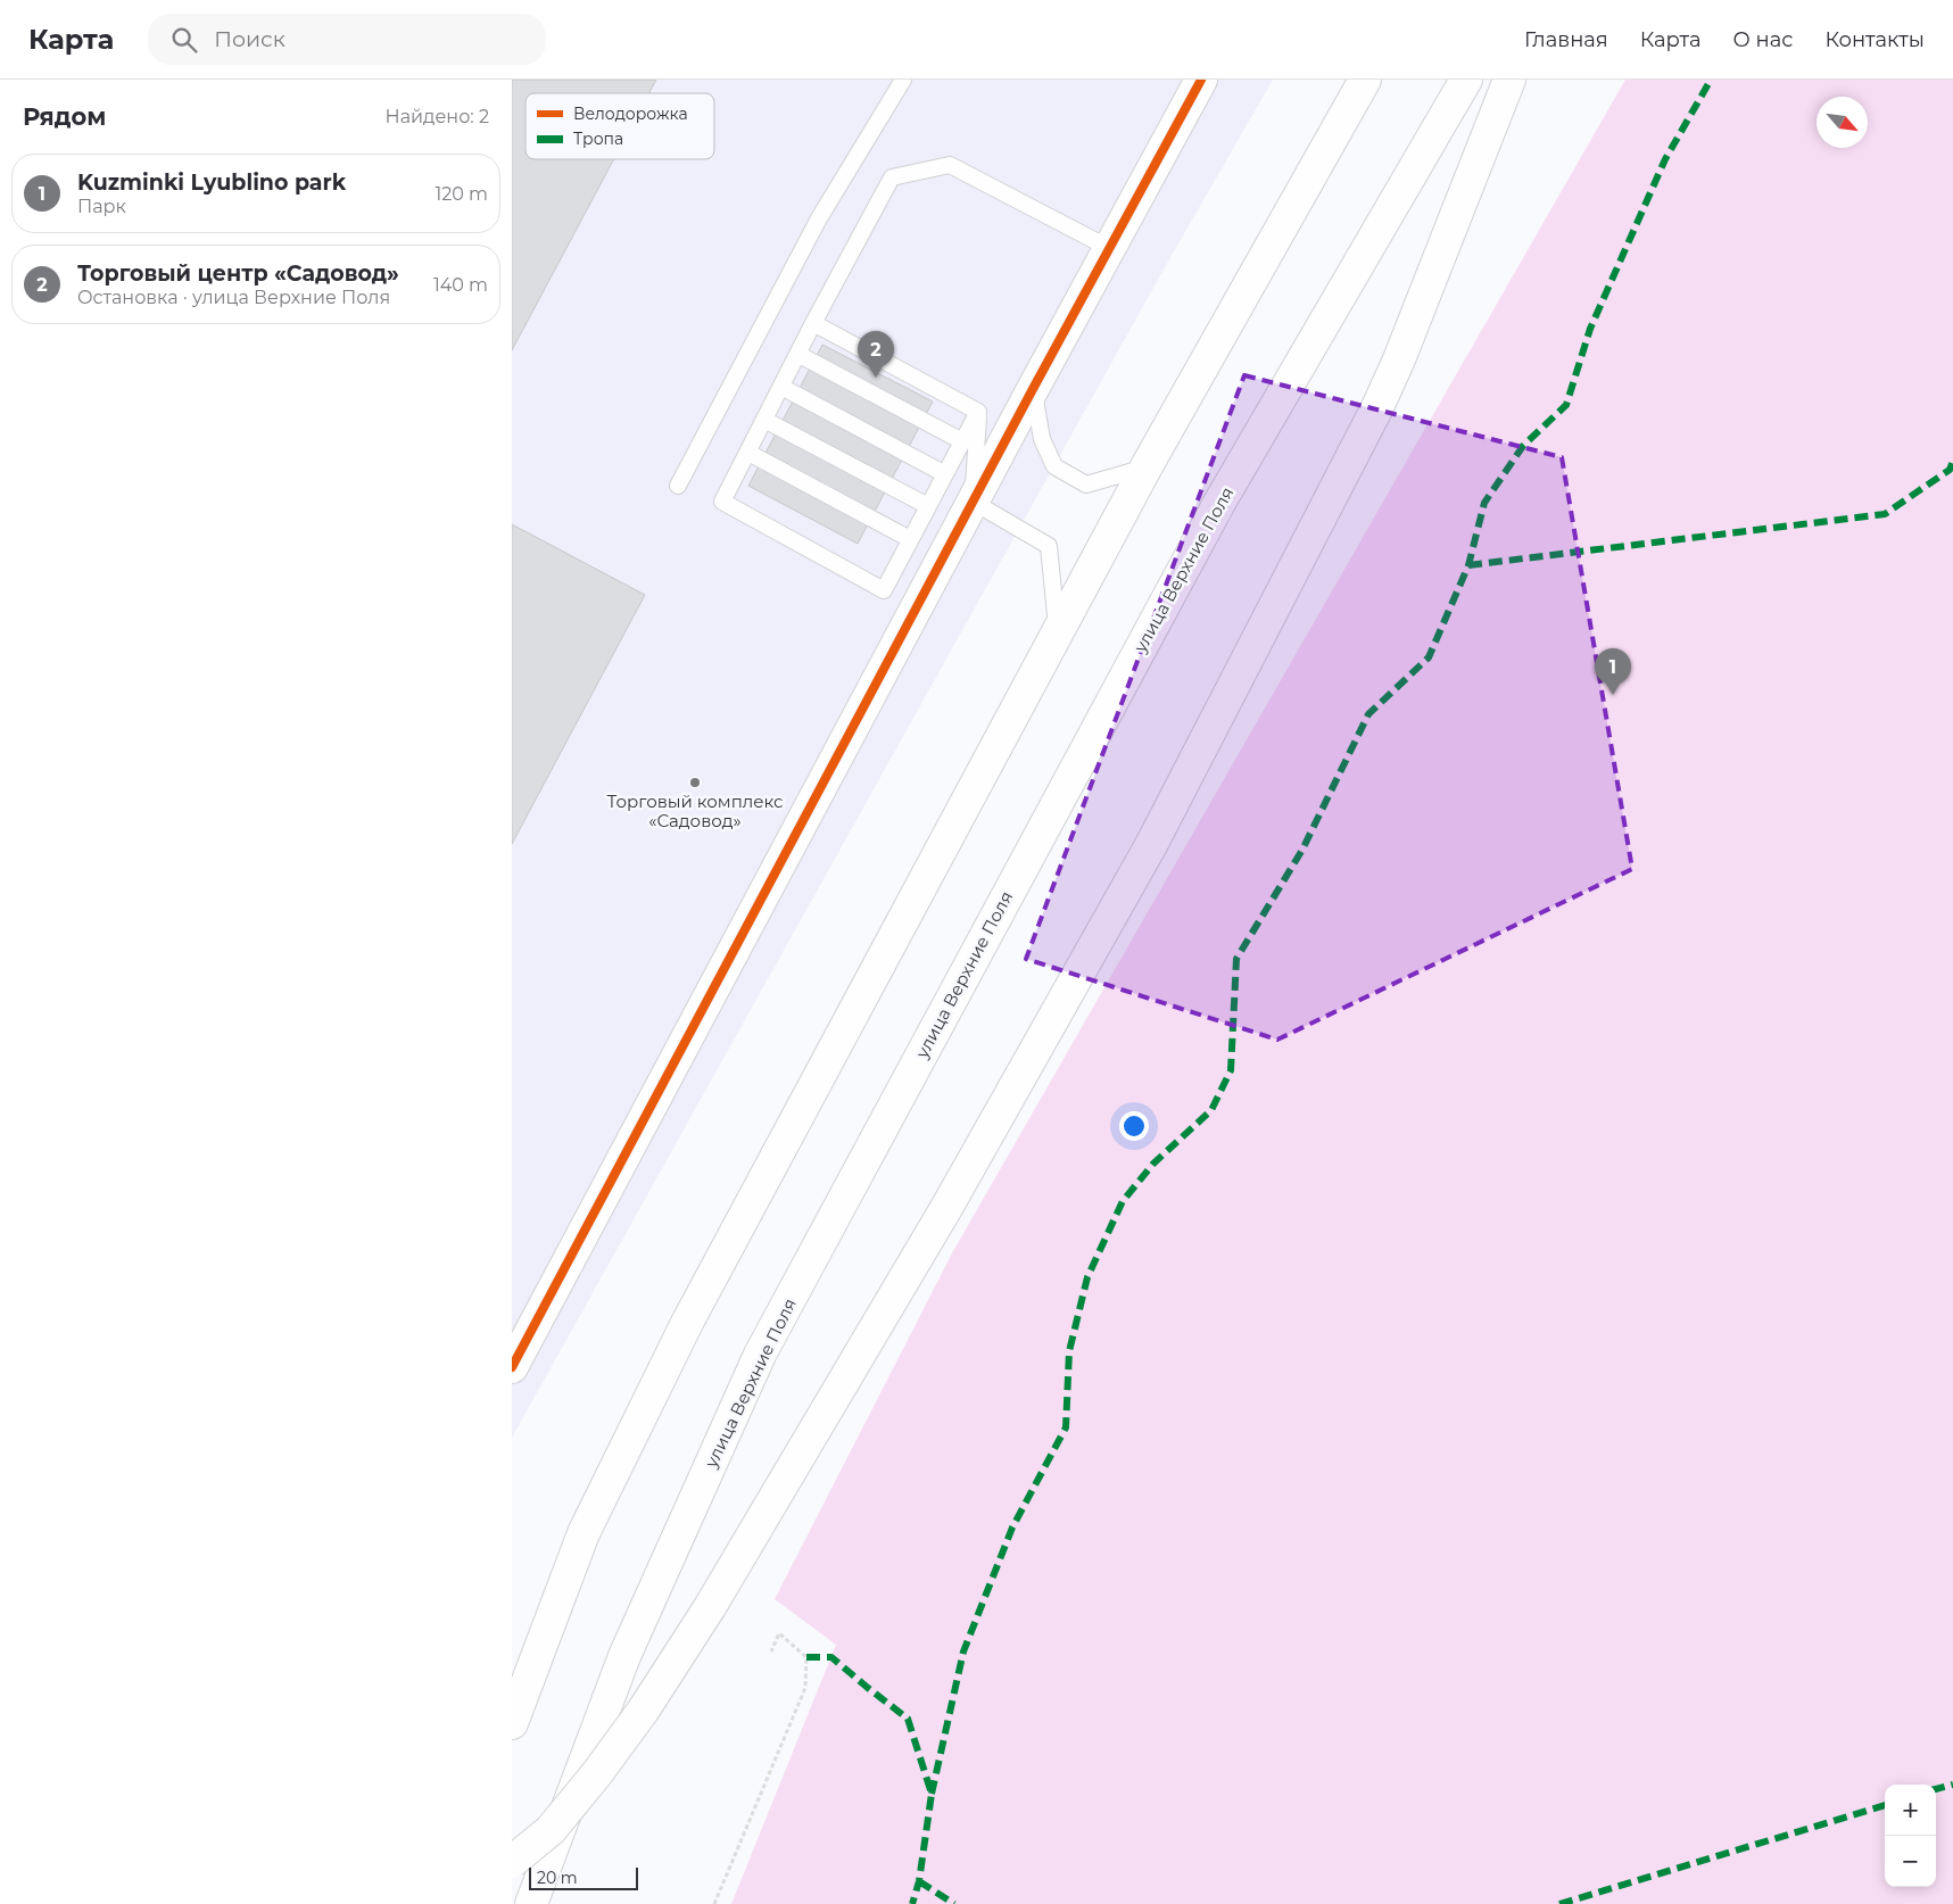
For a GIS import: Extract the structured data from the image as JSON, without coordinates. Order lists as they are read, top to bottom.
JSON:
{
  "streets": {
    "main road": ["улица Верхние Поля"]
  },
  "places": ["Торговый комплекс «Садовод»"],
  "legend": ["Велодорожка", "Тропа"],
  "scale_bar": "20 m",
  "north": "bottom right",
  "page": {
    "header": "Карта",
    "search": "Поиск",
    "nav": [
      "Главная",
      "Карта",
      "О нас",
      "Контакты"
    ],
    "heading": ["Рядом", "Найдено: 2"],
    "list": [
      {
        "mark": "1",
        "name": "Kuzminki Lyublino park",
        "note": "Парк",
        "value": "120 m"
      },
      {
        "mark": "2",
        "name": "Торговый центр «Садовод»",
        "note": "Остановка · улица Верхние Поля",
        "value": "140 m"
      }
    ],
    "pins": ["2", "1"],
    "map_buttons": ["+", "−"],
    "scale": "20 m"
  }
}
